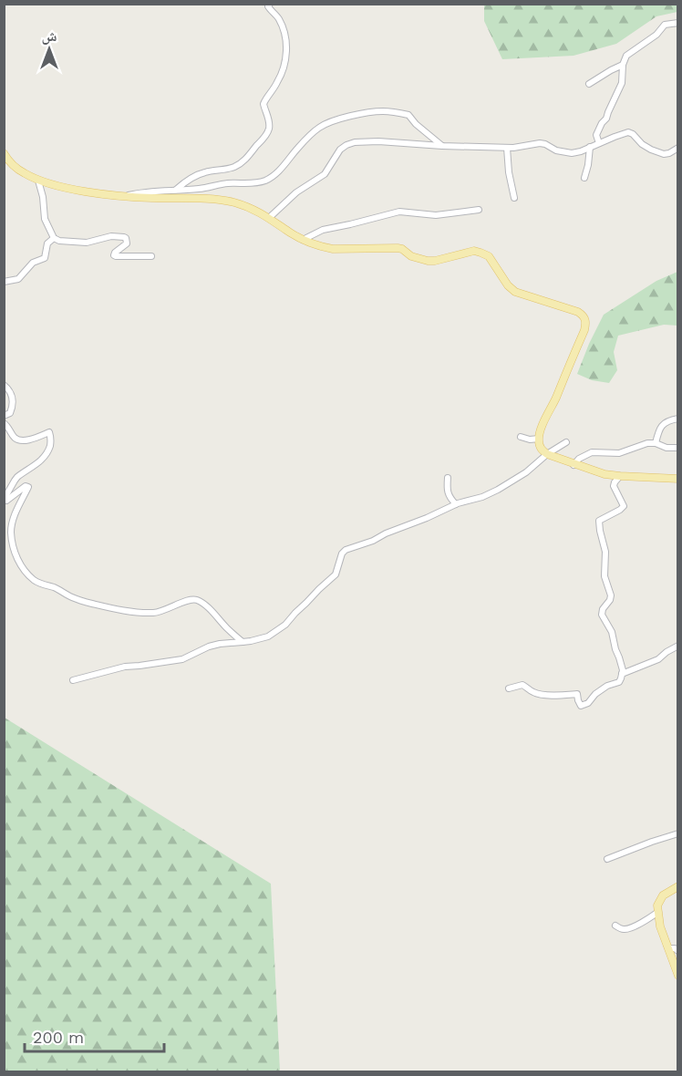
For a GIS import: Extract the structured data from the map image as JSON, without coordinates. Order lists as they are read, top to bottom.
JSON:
{
  "scale_bar": "200 m",
  "north": "top"
}
